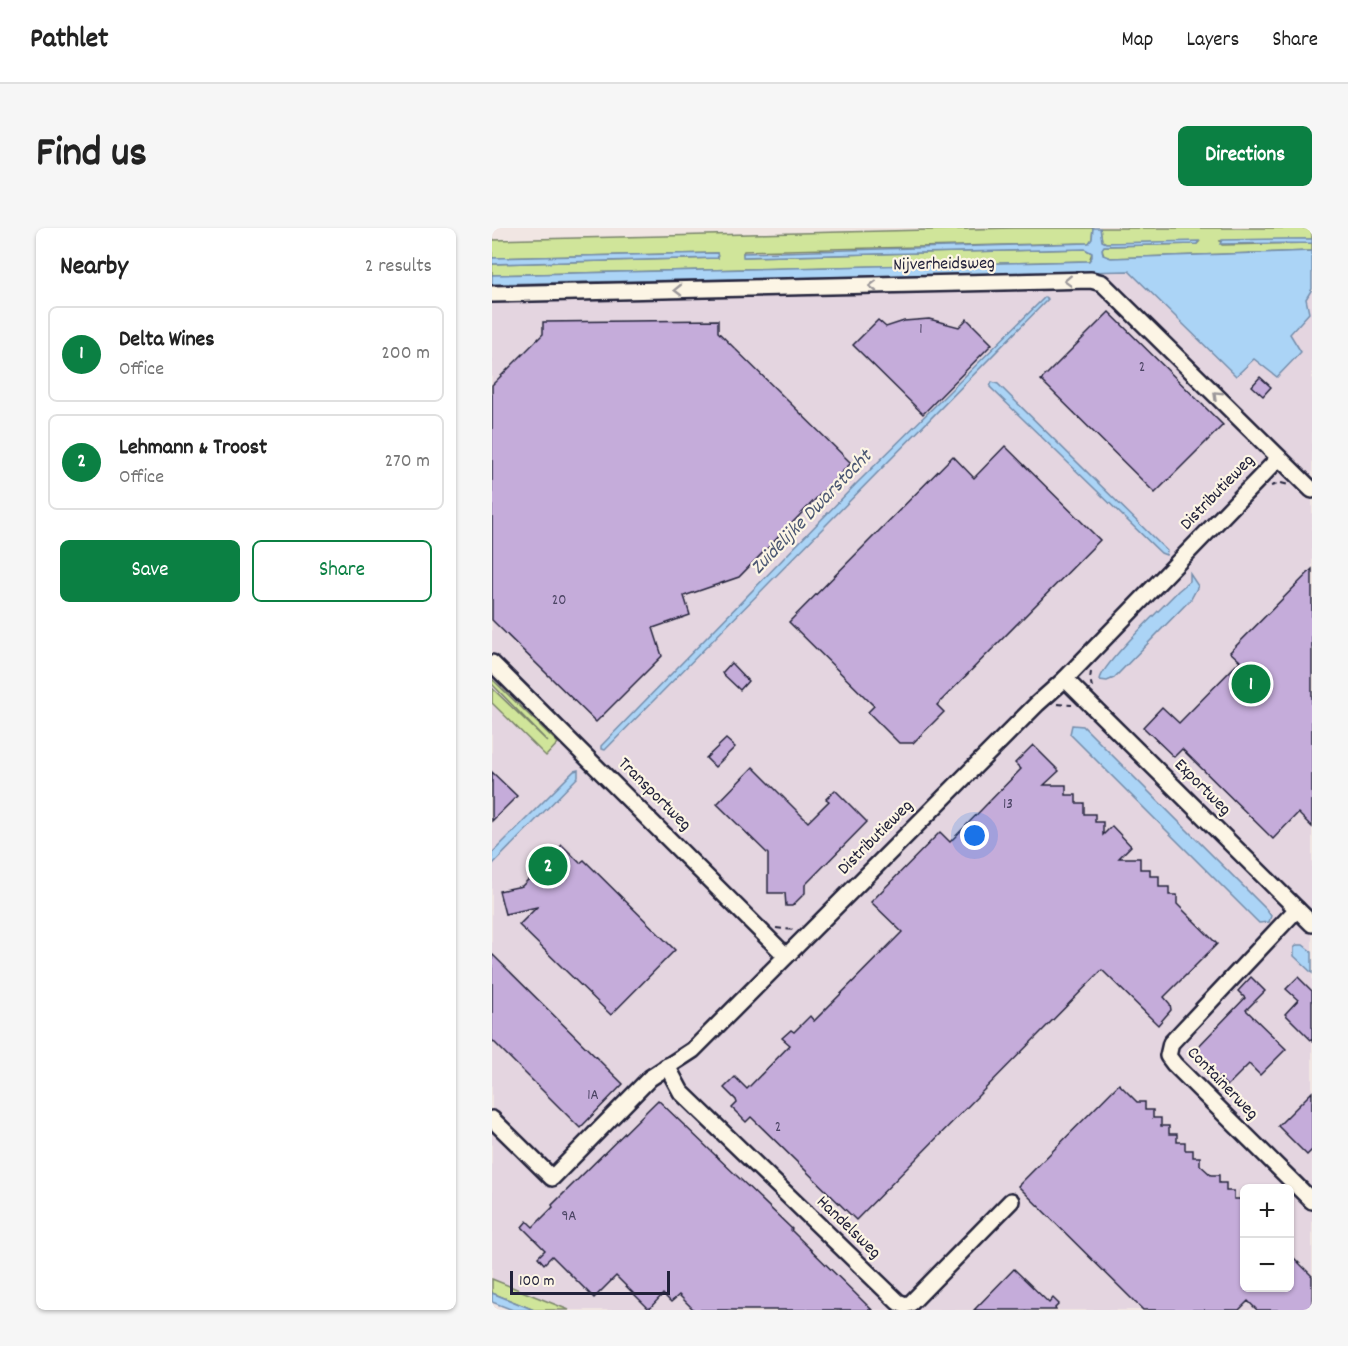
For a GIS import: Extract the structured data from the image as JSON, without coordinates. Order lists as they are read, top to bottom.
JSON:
{
  "streets": {
    "street": [
      "Nijverheidsweg",
      "Distributieweg",
      "Exportweg",
      "Transportweg",
      "Containerweg",
      "Handelsweg"
    ]
  },
  "crossings": [
    ["Nijverheidsweg", "Distributieweg"],
    ["Distributieweg", "Exportweg"],
    ["Distributieweg", "Transportweg"],
    ["Distributieweg", "Handelsweg"],
    ["Exportweg", "Containerweg"]
  ],
  "one_way": ["Nijverheidsweg"],
  "water": ["Zuidelijke Dwarstocht"],
  "house_numbers": [
    "1",
    "2",
    "20",
    "13",
    "1A",
    "2",
    "9A"
  ],
  "scale_bar": "100 m",
  "page": {
    "header": "Pathlet",
    "nav": ["Map", "Layers", "Share"],
    "title": "Find us",
    "buttons": [
      "Directions",
      ["Save", "Share"]
    ],
    "heading": ["Nearby", "2 results"],
    "list": [
      {
        "mark": "1",
        "name": "Delta Wines",
        "note": "Office",
        "value": "200 m"
      },
      {
        "mark": "2",
        "name": "Lehmann & Troost",
        "note": "Office",
        "value": "270 m"
      }
    ],
    "pins": ["1", "2"],
    "map_buttons": ["+", "−"],
    "scale": "100 m"
  }
}
